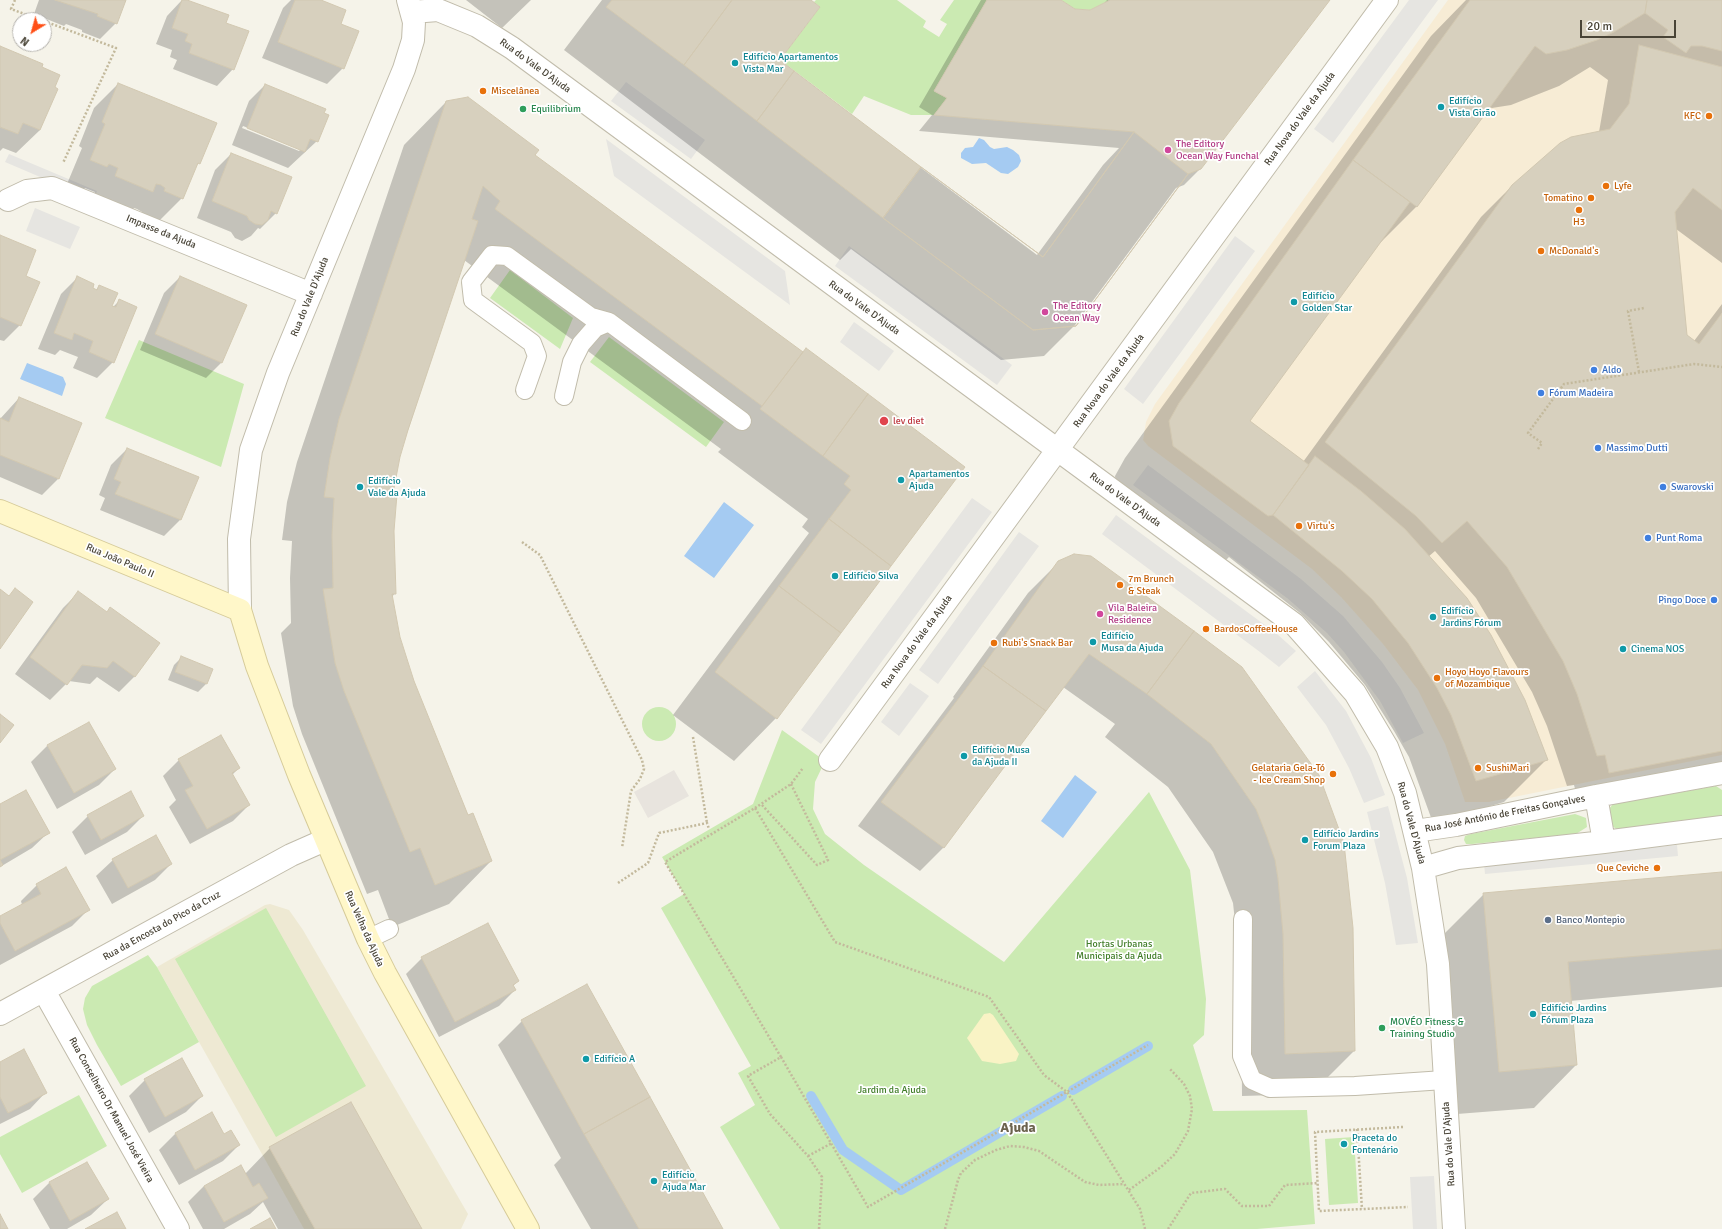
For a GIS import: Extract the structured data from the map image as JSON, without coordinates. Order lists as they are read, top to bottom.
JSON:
{
  "streets": {
    "street": [
      "Rua do Vale D'Ajuda",
      "Rua Nova do Vale da Ajuda",
      "Impasse da Ajuda",
      "Rua João Paulo II",
      "Rua José António de Freitas Gonçalves",
      "Rua da Encosta do Pico da Cruz",
      "Rua Velha da Ajuda",
      "Rua Conselheiro Dr Manuel José Vieira"
    ]
  },
  "crossings": [
    ["Rua do Vale D'Ajuda", "Rua Nova do Vale da Ajuda"],
    ["Rua do Vale D'Ajuda", "Impasse da Ajuda"],
    ["Rua do Vale D'Ajuda", "Rua João Paulo II"],
    ["Rua do Vale D'Ajuda", "Rua José António de Freitas Gonçalves"],
    ["Rua do Vale D'Ajuda", "Rua Velha da Ajuda"],
    ["Rua João Paulo II", "Rua Velha da Ajuda"],
    ["Rua da Encosta do Pico da Cruz", "Rua Velha da Ajuda"],
    ["Rua da Encosta do Pico da Cruz", "Rua Conselheiro Dr Manuel José Vieira"]
  ],
  "districts": ["Ajuda"],
  "parks": ["Hortas Urbanas Municipais da Ajuda", "Jardim da Ajuda"],
  "places": [
    "Edifício Apartamentos Vista Mar",
    "Miscelânea",
    "Edifício Vista Girão",
    "Equilibrium",
    "KFC",
    "The Editory Ocean Way Funchal",
    "Lyfe",
    "Tomatino",
    "H3",
    "McDonald's",
    "Edifício Golden Star",
    "The Editory Ocean Way",
    "Aldo",
    "Fórum Madeira",
    "lev diet",
    "Massimo Dutti",
    "Apartamentos Ajuda",
    "Edifício Vale da Ajuda",
    "Swarovski",
    "Virtu's",
    "Punt Roma",
    "Edifício Silva",
    "7m Brunch & Steak",
    "Pingo Doce",
    "Vila Baleira Residence",
    "Edifício Jardins Fórum",
    "BardosCoffeeHouse",
    "Edifício Musa da Ajuda",
    "Rubi's Snack Bar",
    "Cinema NOS",
    "Hoyo Hoyo Flavours of Mozambique",
    "Edifício Musa da Ajuda II",
    "SushiMari",
    "Gelataria Gela-Tó - Ice Cream Shop",
    "Edifício Jardins Forum Plaza",
    "Que Ceviche",
    "Banco Montepio",
    "Edifício Jardins Fórum Plaza",
    "MOVÉO Fitness & Training Studio",
    "Edifício A",
    "Praceta do Fontenário",
    "Edifício Ajuda Mar"
  ],
  "scale_bar": "20 m",
  "north": "bottom left"
}
